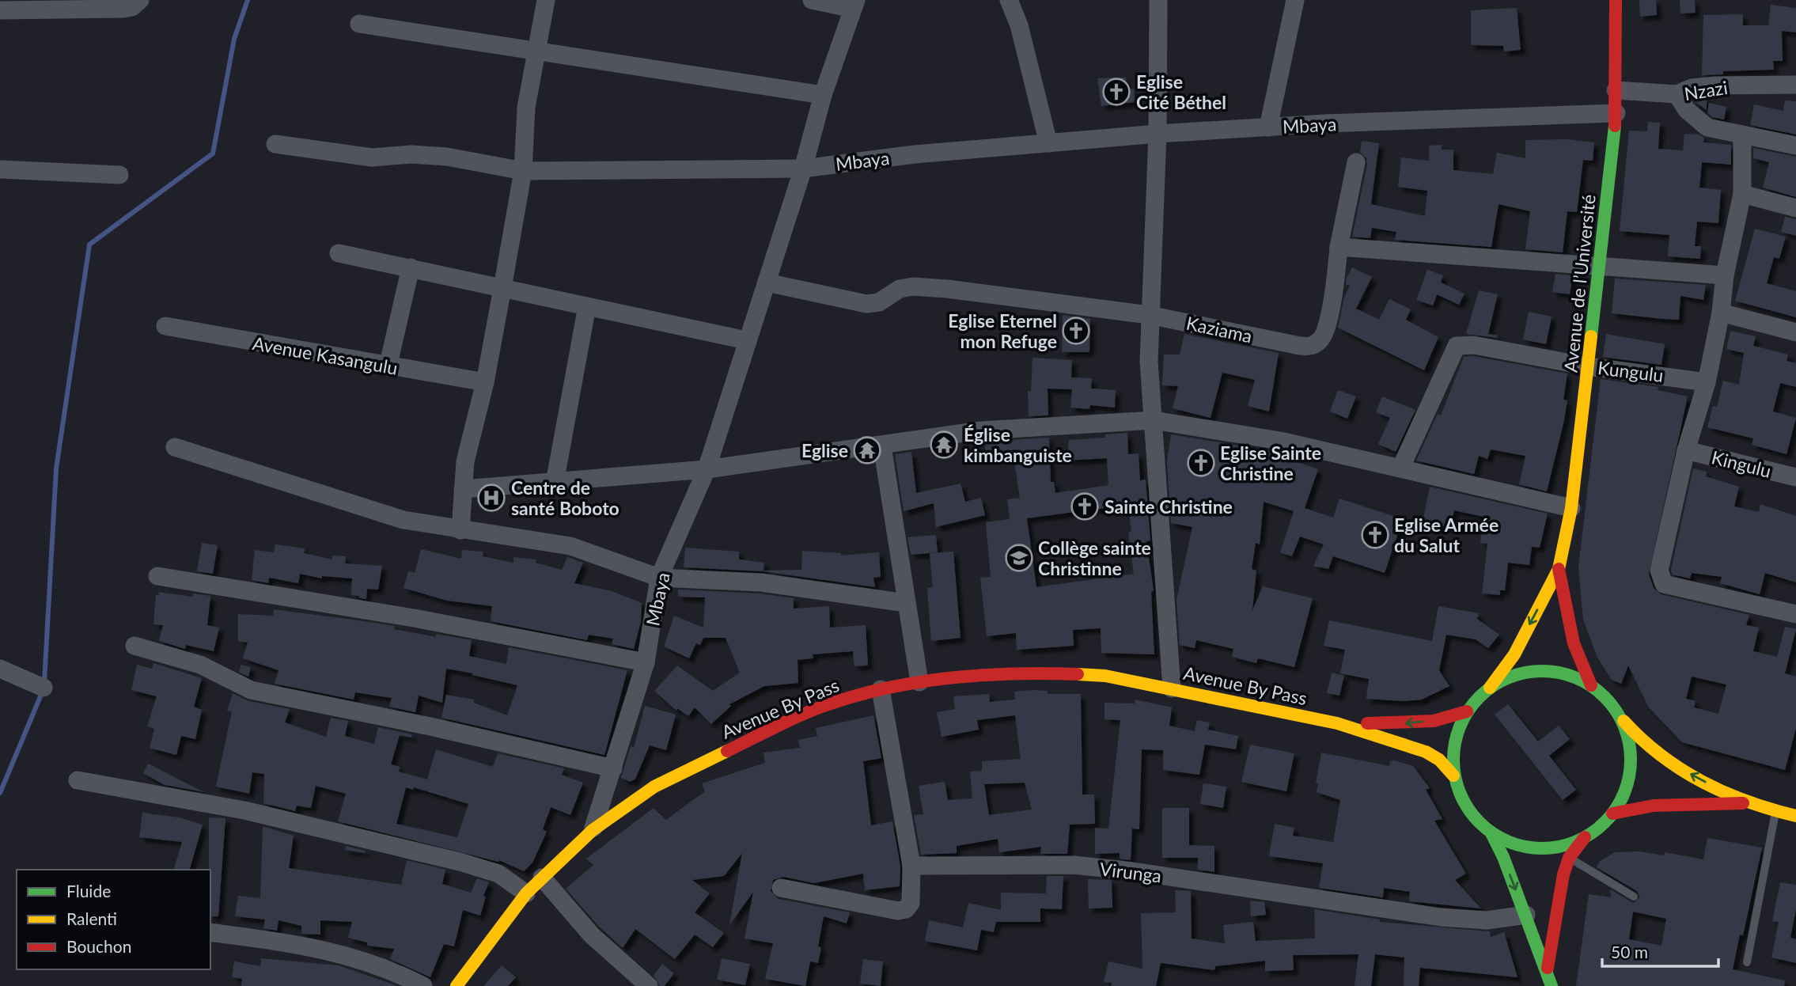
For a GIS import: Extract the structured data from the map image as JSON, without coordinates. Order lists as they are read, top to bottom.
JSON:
{
  "streets": {
    "main road": ["Avenue de l’Université", "Avenue By Pass"],
    "street": [
      "Nzazi",
      "Mbaya",
      "Kaziama",
      "Avenue Kasangulu",
      "Kungulu",
      "Kingulu",
      "Virunga"
    ]
  },
  "crossings": [
    ["Nzazi", "Avenue de l’Université"],
    ["Mbaya", "Avenue de l’Université"],
    ["Mbaya", "Kaziama"],
    ["Mbaya", "Avenue By Pass"],
    ["Avenue de l’Université", "Kungulu"]
  ],
  "places": {
    "church": [
      "Eglise Cité Béthel",
      "Eglise Eternel mon Refuge",
      "Eglise Sainte Christine",
      "Sainte Christine",
      "Eglise Armée du Salut"
    ],
    "temple": ["Église kimbanguiste", "Eglise"],
    "hospital": ["Centre de santé Boboto"],
    "school or university": ["Collège sainte Christinne"]
  },
  "legend": ["Fluide", "Ralenti", "Bouchon"],
  "scale_bar": "50 m"
}
